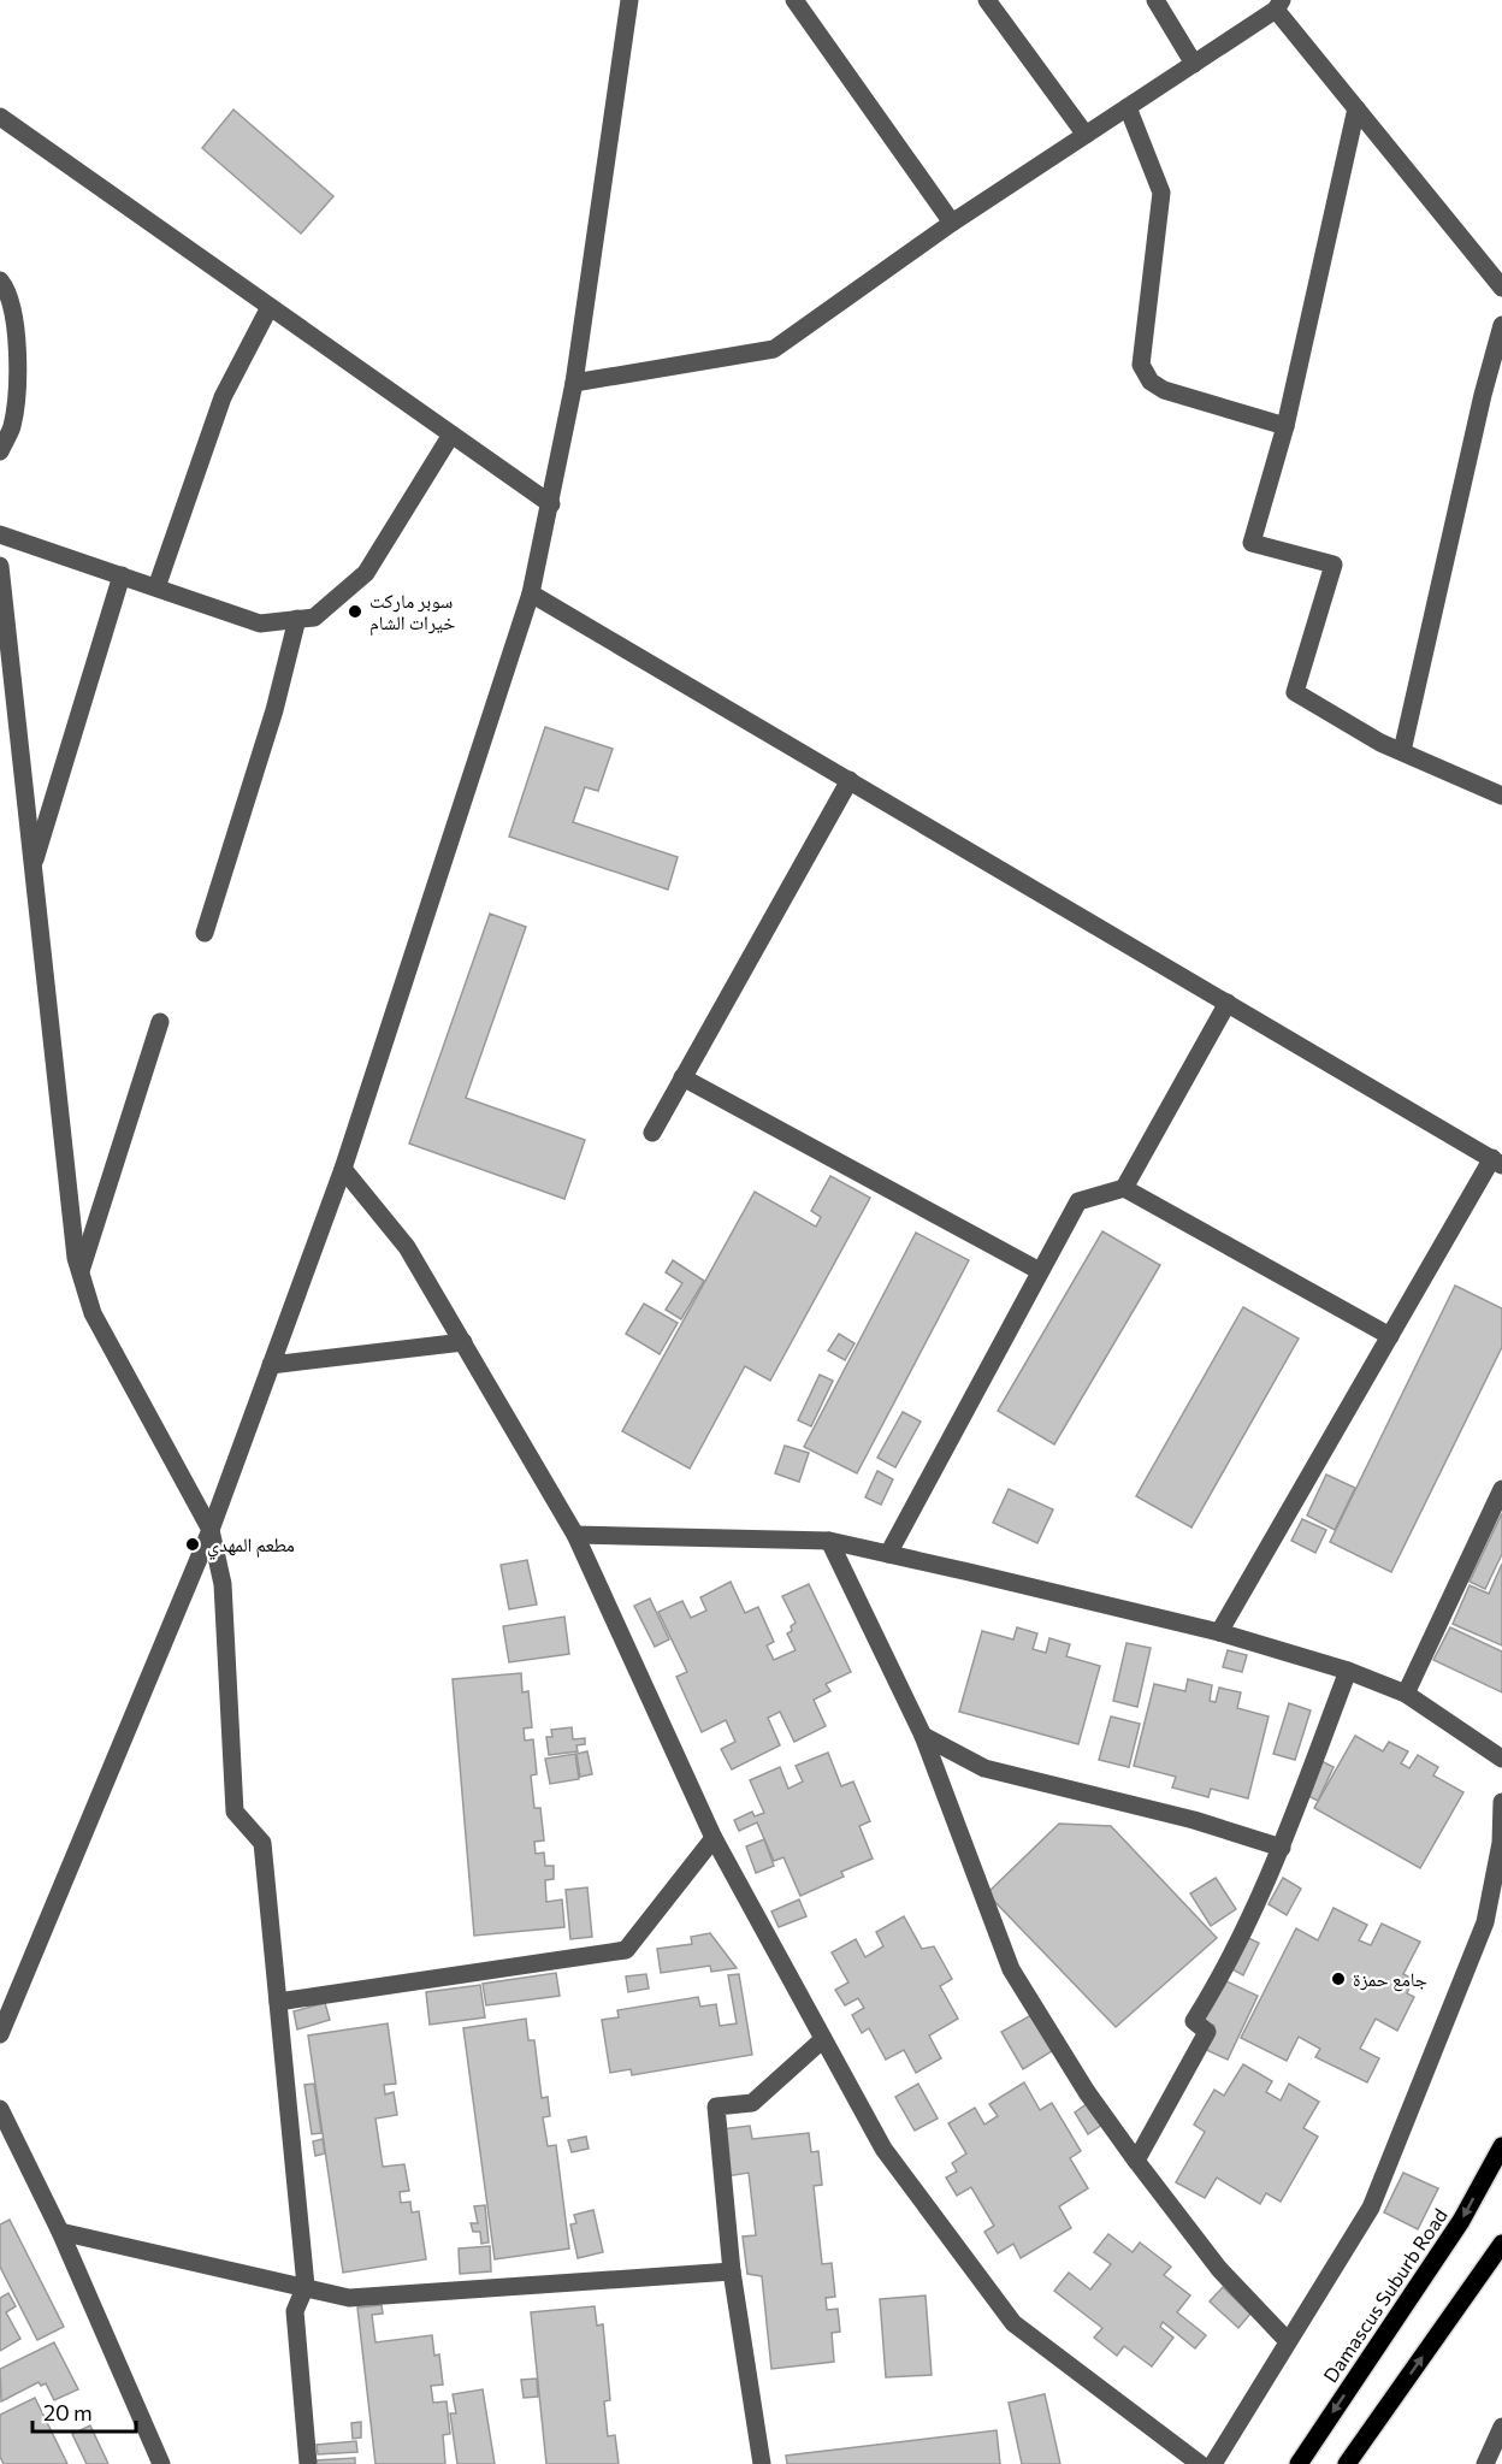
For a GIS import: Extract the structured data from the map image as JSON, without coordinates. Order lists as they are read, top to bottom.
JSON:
{
  "streets": {
    "main road": ["Damascus Suburb Road"]
  },
  "places": ["سوبر ماركت خيرات الشام", "مطعم المهدي", "جامع حمزة"],
  "scale_bar": "20 m"
}
